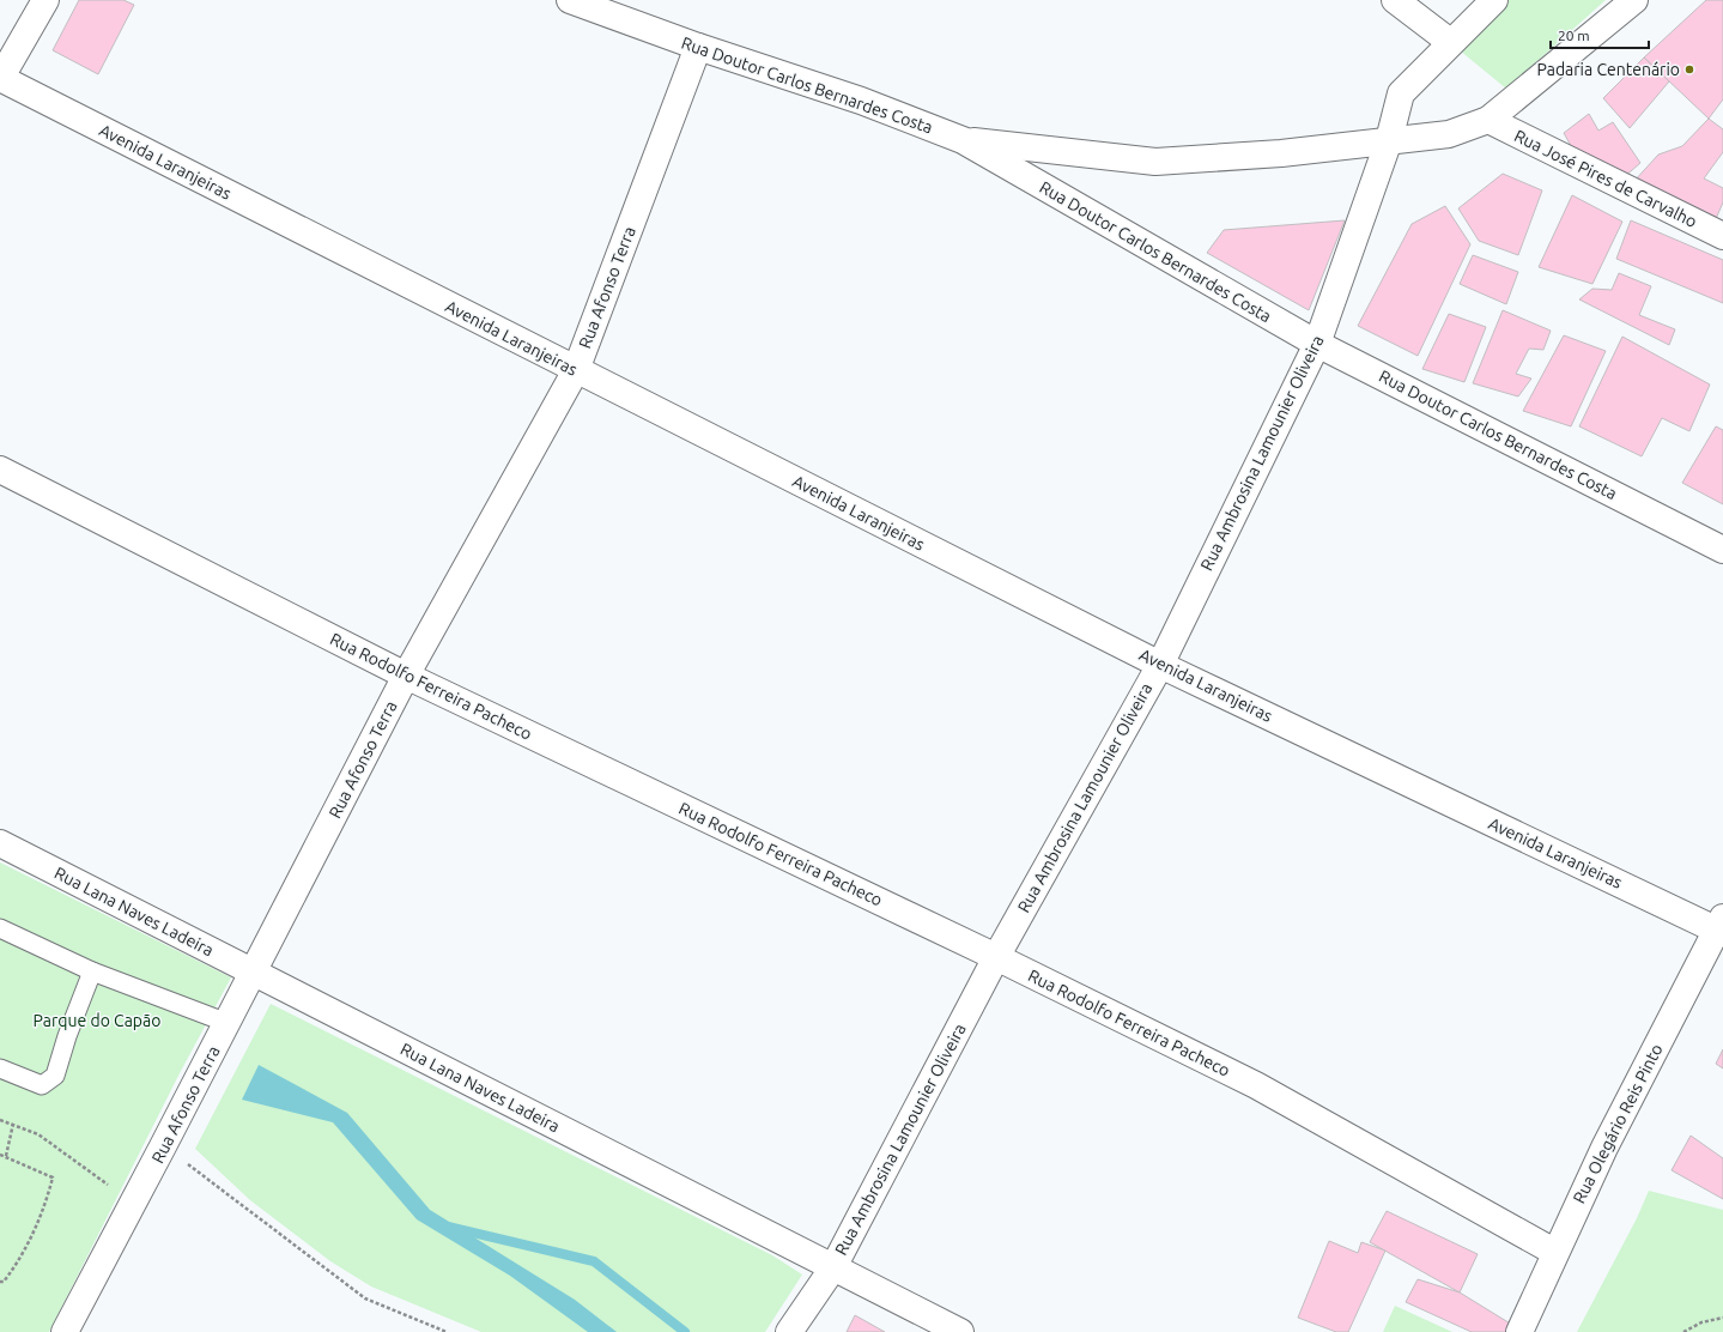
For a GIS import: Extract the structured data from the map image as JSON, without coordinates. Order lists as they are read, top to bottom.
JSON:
{
  "streets": {
    "street": [
      "Rua Doutor Carlos Bernardes Costa",
      "Avenida Laranjeiras",
      "Rua José Pires de Carvalho",
      "Rua Afonso Terra",
      "Rua Ambrosina Lamounier Oliveira",
      "Rua Rodolfo Ferreira Pacheco",
      "Rua Lana Naves Ladeira",
      "Rua Olegário Reis Pinto"
    ]
  },
  "crossings": [
    ["Rua Doutor Carlos Bernardes Costa", "Rua Afonso Terra"],
    ["Rua Doutor Carlos Bernardes Costa", "Rua Ambrosina Lamounier Oliveira"],
    ["Avenida Laranjeiras", "Rua Afonso Terra"],
    ["Avenida Laranjeiras", "Rua Ambrosina Lamounier Oliveira"],
    ["Avenida Laranjeiras", "Rua Olegário Reis Pinto"],
    ["Rua Afonso Terra", "Rua Rodolfo Ferreira Pacheco"],
    ["Rua Afonso Terra", "Rua Lana Naves Ladeira"],
    ["Rua Ambrosina Lamounier Oliveira", "Rua Rodolfo Ferreira Pacheco"],
    ["Rua Ambrosina Lamounier Oliveira", "Rua Lana Naves Ladeira"],
    ["Rua Rodolfo Ferreira Pacheco", "Rua Olegário Reis Pinto"]
  ],
  "parks": ["Parque do Capão"],
  "places": ["Padaria Centenário"],
  "scale_bar": "20 m"
}
